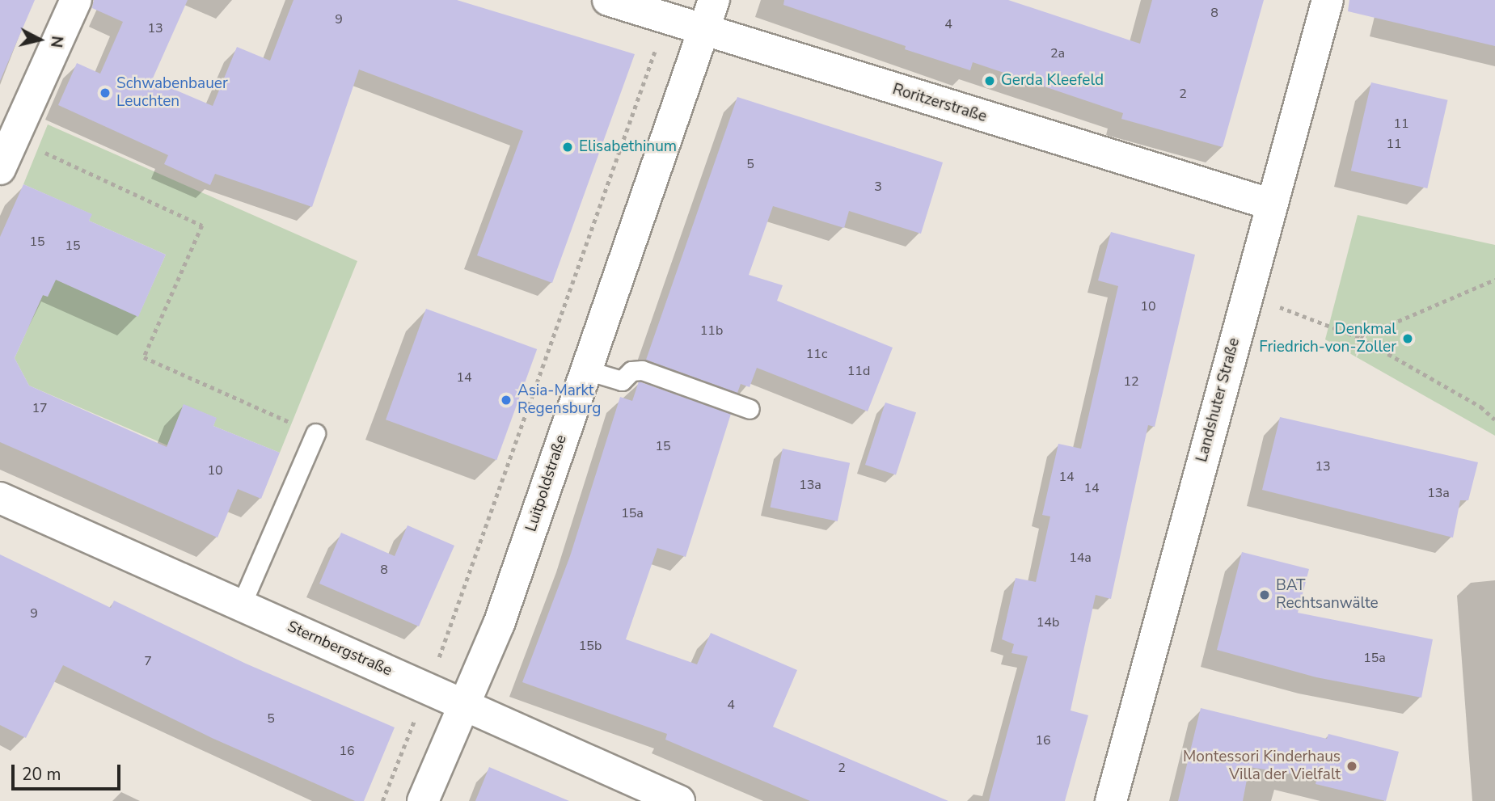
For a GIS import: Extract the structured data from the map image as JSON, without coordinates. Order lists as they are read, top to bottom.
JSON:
{
  "streets": {
    "street": [
      "Roritzerstraße",
      "Landshuter Straße",
      "Luitpoldstraße",
      "Sternbergstraße"
    ]
  },
  "crossings": [
    ["Roritzerstraße", "Landshuter Straße"],
    ["Roritzerstraße", "Luitpoldstraße"],
    ["Luitpoldstraße", "Sternbergstraße"]
  ],
  "places": [
    "Gerda Kleefeld",
    "Schwabenbauer Leuchten",
    "Elisabethinum",
    "Denkmal Friedrich-von-Zoller",
    "Asia-Markt Regensburg",
    "BAT Rechtsanwälte",
    "Montessori Kinderhaus Villa der Vielfalt"
  ],
  "house_numbers": [
    "8",
    "9",
    "4",
    "13",
    "2a",
    "2",
    "11",
    "11",
    "5",
    "3",
    "15",
    "15",
    "10",
    "11b",
    "11c",
    "11d",
    "14",
    "12",
    "17",
    "15",
    "13",
    "10",
    "14",
    "13a",
    "14",
    "13a",
    "15a",
    "14a",
    "8",
    "9",
    "14b",
    "15b",
    "15a",
    "7",
    "4",
    "5",
    "16",
    "16",
    "2"
  ],
  "scale_bar": "20 m",
  "north": "right"
}
